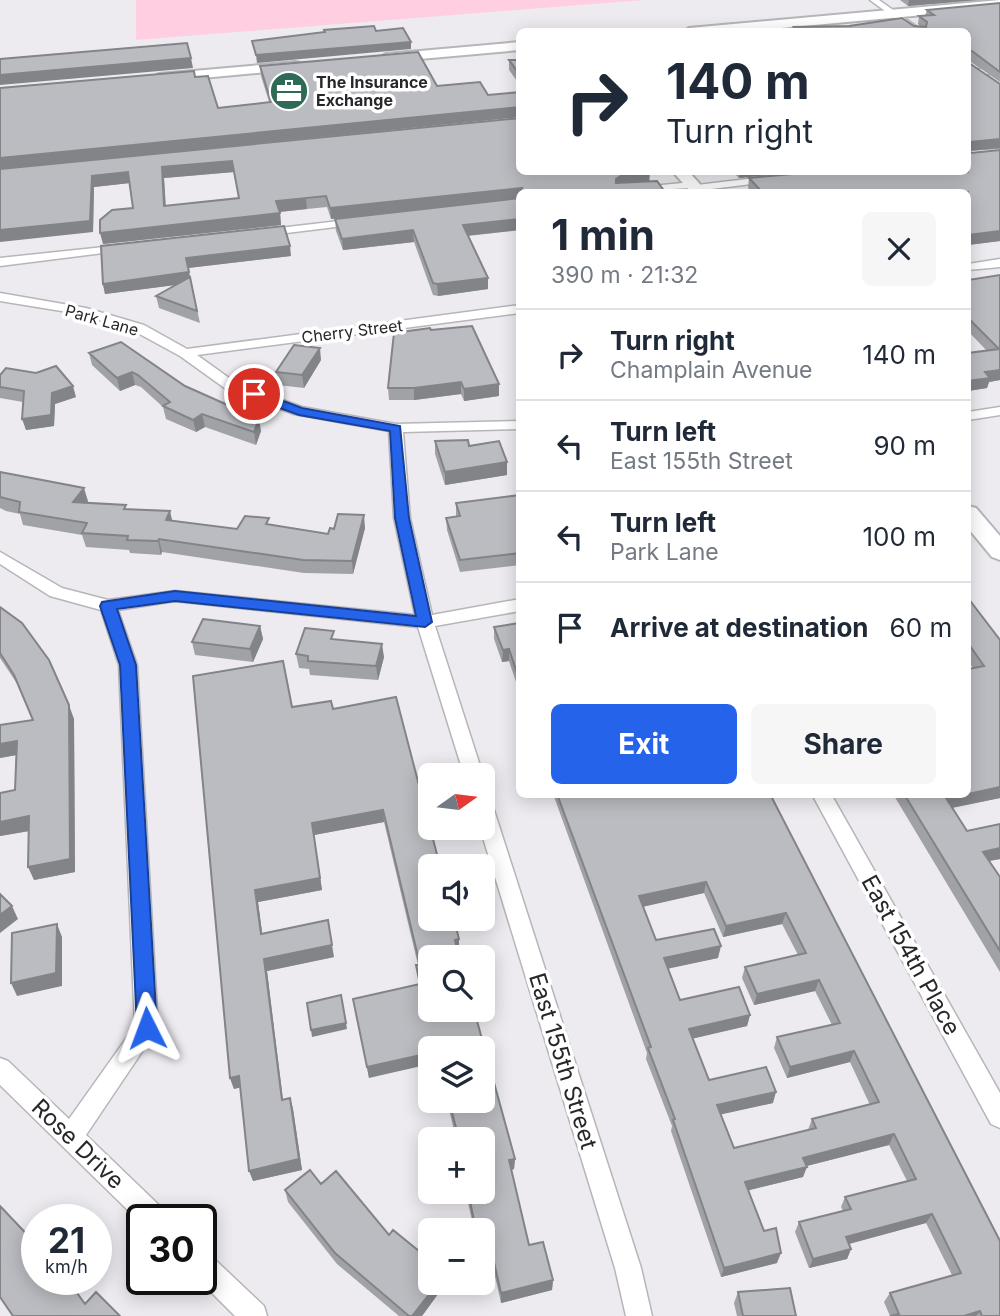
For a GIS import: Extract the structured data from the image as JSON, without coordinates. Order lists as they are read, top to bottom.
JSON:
{
  "streets": {
    "street": [
      "Park Lane",
      "Cherry Street",
      "East 154th Place",
      "East 155th Street",
      "Rose Drive"
    ]
  },
  "crossings": [
    ["Park Lane", "Cherry Street"]
  ],
  "places": {
    "office": ["The Insurance Exchange"]
  },
  "north": "right",
  "page": {
    "turn": ["140 m", "Turn right"],
    "heading": ["1 min", "390 m · 21:32"],
    "list": [
      {
        "name": "Turn right",
        "note": "Champlain Avenue",
        "value": "140 m"
      },
      {
        "name": "Turn left",
        "note": "East 155th Street",
        "value": "90 m"
      },
      {
        "name": "Turn left",
        "note": "Park Lane",
        "value": "100 m"
      },
      {
        "name": "Arrive at destination",
        "value": "60 m"
      }
    ],
    "buttons": ["Exit", "Share"],
    "map_buttons": ["+", "−"],
    "speed": "21 km/h",
    "limit": "30"
  }
}
